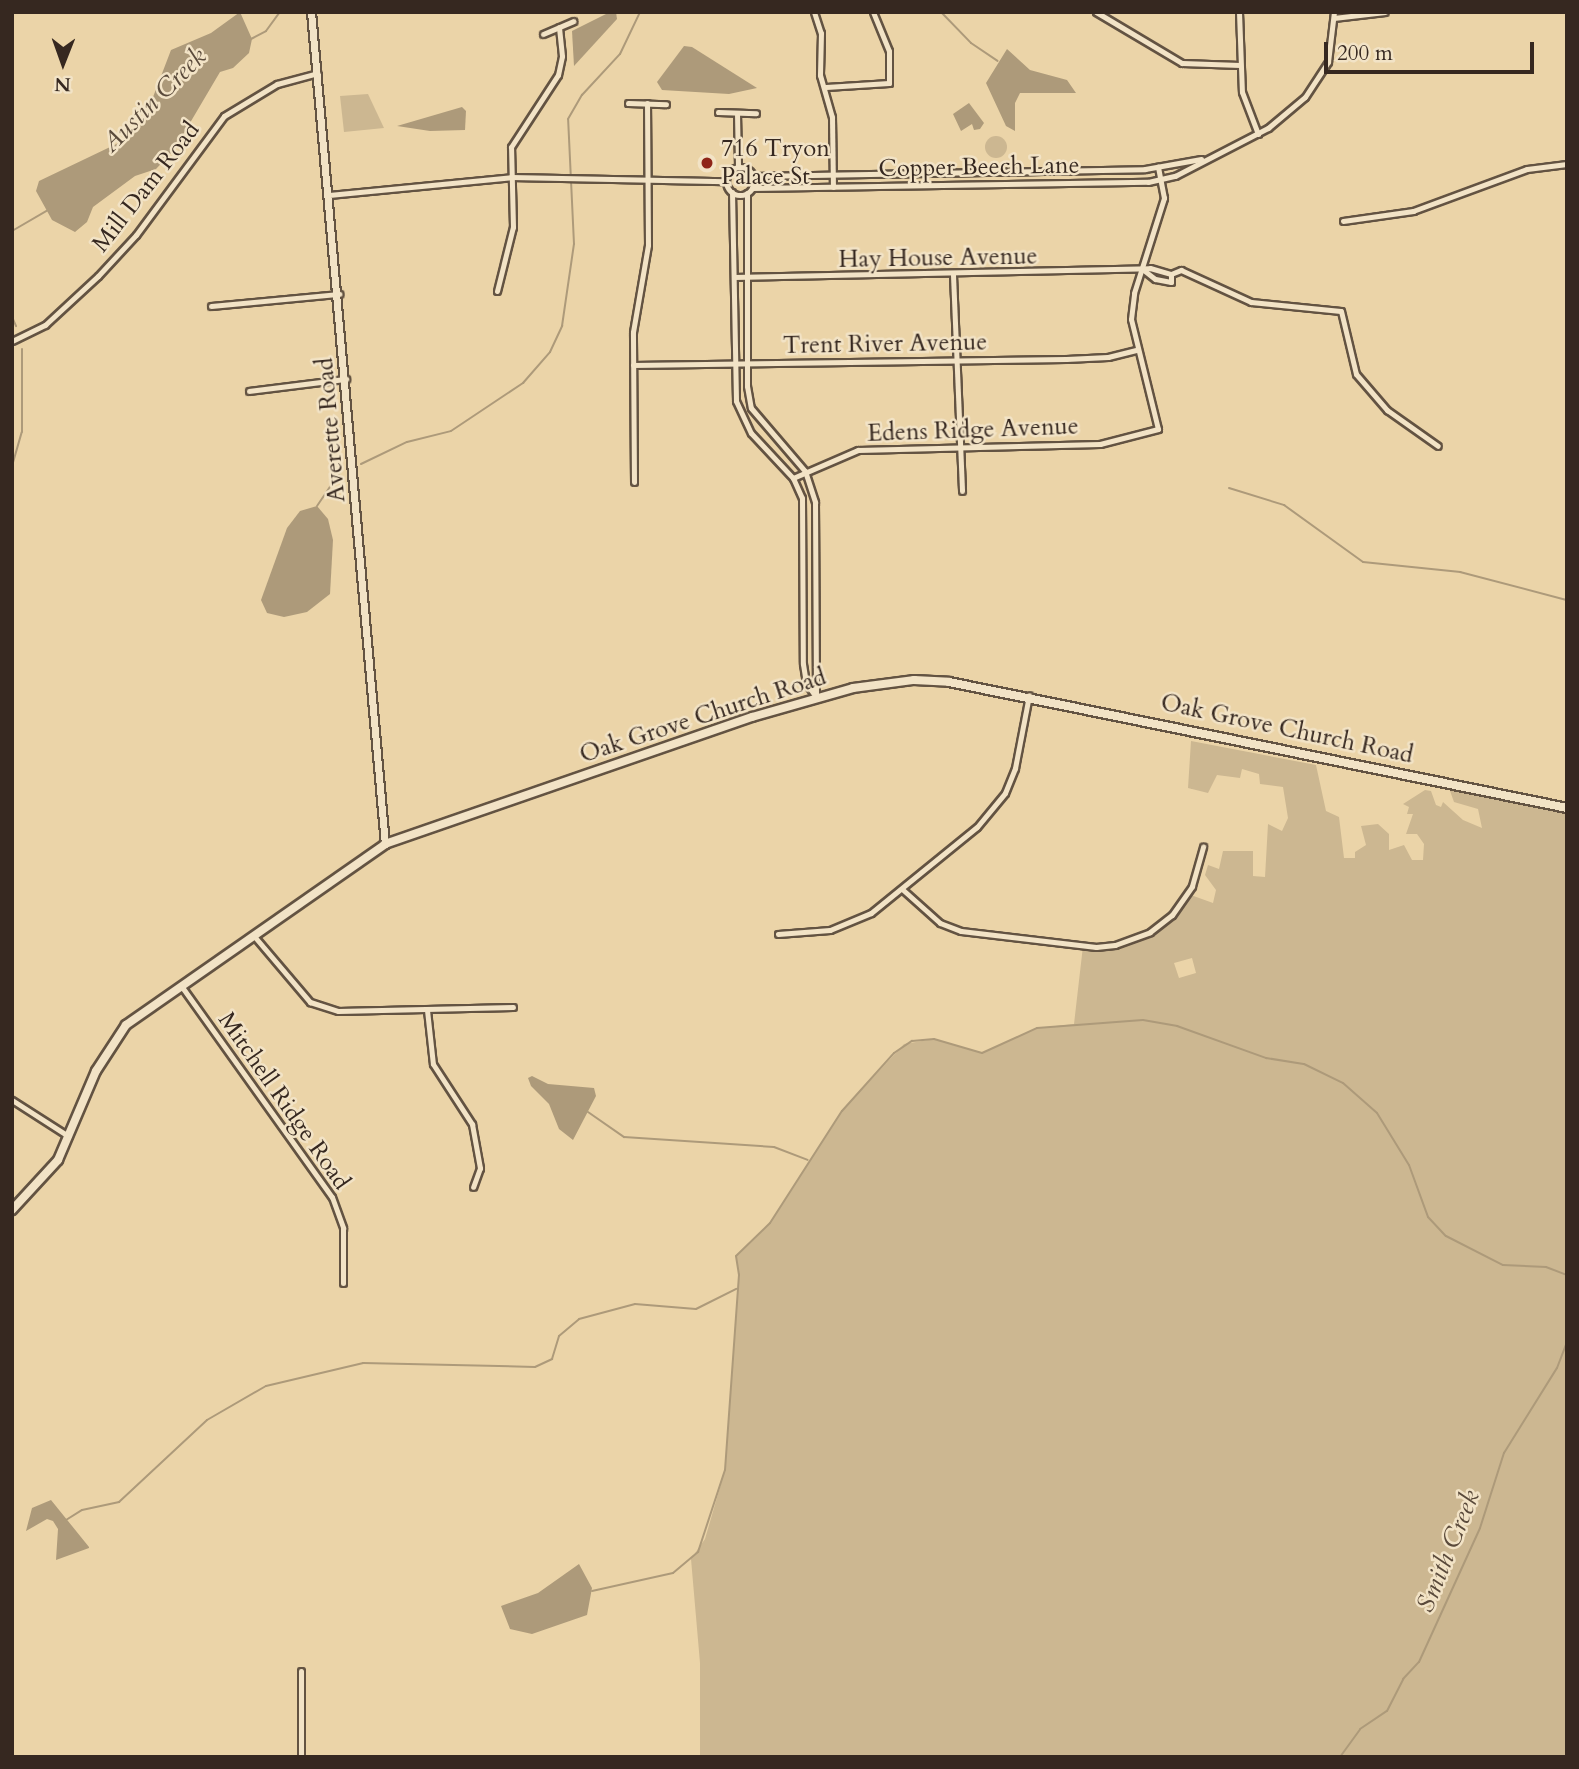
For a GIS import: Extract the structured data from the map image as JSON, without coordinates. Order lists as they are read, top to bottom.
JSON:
{
  "streets": {
    "main road": ["Oak Grove Church Road"],
    "street": [
      "Copper Beech Lane",
      "Mill Dam Road",
      "Hay House Avenue",
      "Trent River Avenue",
      "Averette Road",
      "Edens Ridge Avenue",
      "Mitchell Ridge Road"
    ]
  },
  "crossings": [
    ["Mill Dam Road", "Averette Road"],
    ["Trent River Avenue", "Edens Ridge Avenue"],
    ["Averette Road", "Oak Grove Church Road"],
    ["Oak Grove Church Road", "Mitchell Ridge Road"]
  ],
  "water": ["Austin Creek", "Smith Creek"],
  "places": ["716 Tryon Palace St"],
  "scale_bar": "200 m",
  "north": "bottom"
}
